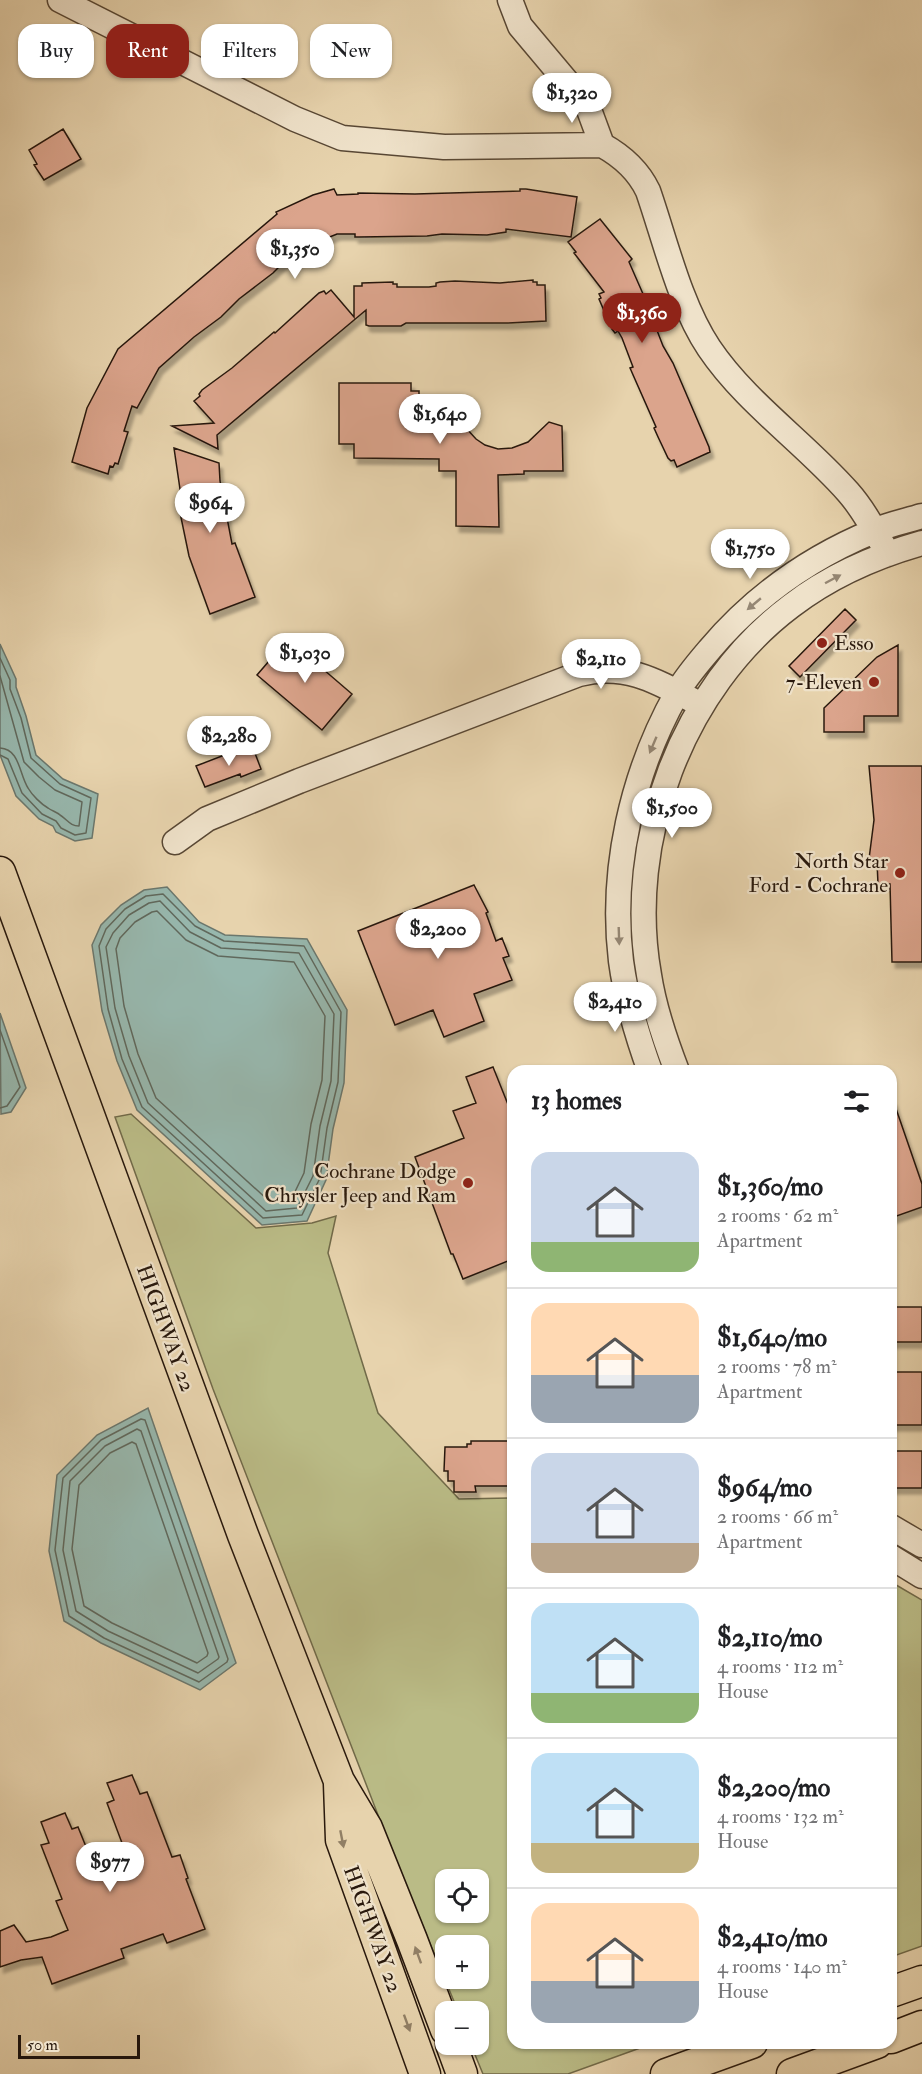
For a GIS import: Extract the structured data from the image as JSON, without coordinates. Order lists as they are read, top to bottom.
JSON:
{
  "streets": {
    "main road": ["HIGHWAY 22"]
  },
  "places": [
    "Esso",
    "7-Eleven",
    "North Star Ford - Cochrane",
    "Cochrane Dodge Chrysler Jeep and Ram"
  ],
  "scale_bar": "50 m",
  "page": {
    "chip": [
      "Buy",
      "Rent",
      "Filters",
      "New"
    ],
    "price": [
      "$1,320",
      "$1,350",
      "$1,360",
      "$1,640",
      "$964",
      "$1,750",
      "$1,030",
      "$2,110",
      "$2,280",
      "$1,500",
      "$2,200",
      "$2,410",
      "$977"
    ],
    "heading": "13 homes",
    "list": [
      {
        "name": "$1,360/mo",
        "note": "2 rooms · 62 m² · Apartment"
      },
      {
        "name": "$1,640/mo",
        "note": "2 rooms · 78 m² · Apartment"
      },
      {
        "name": "$964/mo",
        "note": "2 rooms · 66 m² · Apartment"
      },
      {
        "name": "$2,110/mo",
        "note": "4 rooms · 112 m² · House"
      },
      {
        "name": "$2,200/mo",
        "note": "4 rooms · 132 m² · House"
      },
      {
        "name": "$2,410/mo",
        "note": "4 rooms · 140 m² · House"
      }
    ],
    "map_buttons": ["+", "−"],
    "scale": "50 m"
  }
}
